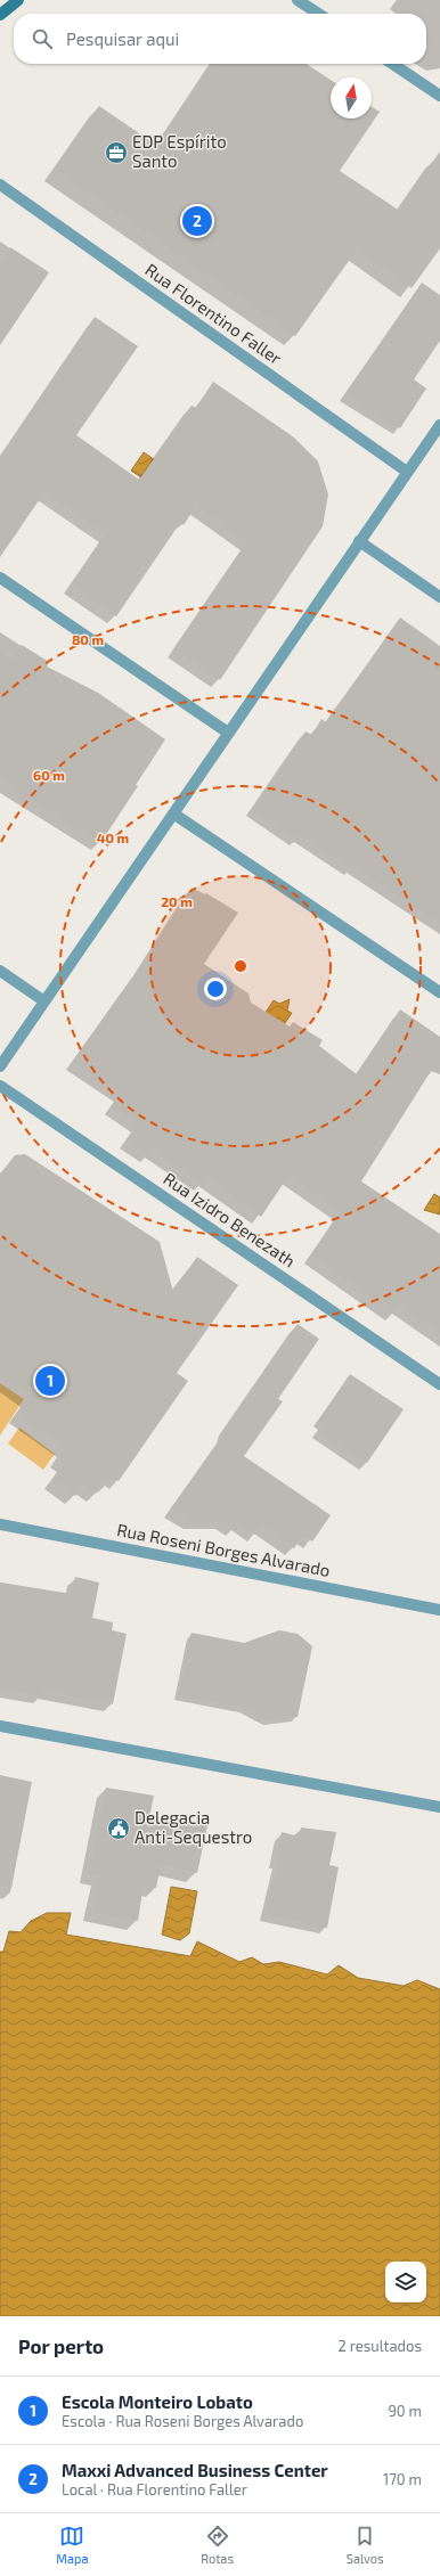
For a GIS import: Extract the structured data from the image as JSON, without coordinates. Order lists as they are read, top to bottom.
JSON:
{
  "streets": {
    "street": ["Rua Florentino Faller", "Rua Izidro Benezath", "Rua Roseni Borges Alvarado"]
  },
  "places": {
    "office": ["EDP Espírito Santo"],
    "public building": ["Delegacia Anti-Sequestro"]
  },
  "north": "top",
  "page": {
    "search": "Pesquisar aqui",
    "pins": ["2", "1"],
    "heading": ["Por perto", "2 resultados"],
    "list": [
      {
        "mark": "1",
        "name": "Escola Monteiro Lobato",
        "note": "Escola · Rua Roseni Borges Alvarado",
        "value": "90 m"
      },
      {
        "mark": "2",
        "name": "Maxxi Advanced Business Center",
        "note": "Local · Rua Florentino Faller",
        "value": "170 m"
      }
    ],
    "nav": ["Mapa", "Rotas", "Salvos"]
  },
  "rings": [
    "80 m",
    "60 m",
    "40 m",
    "20 m"
  ]
}
